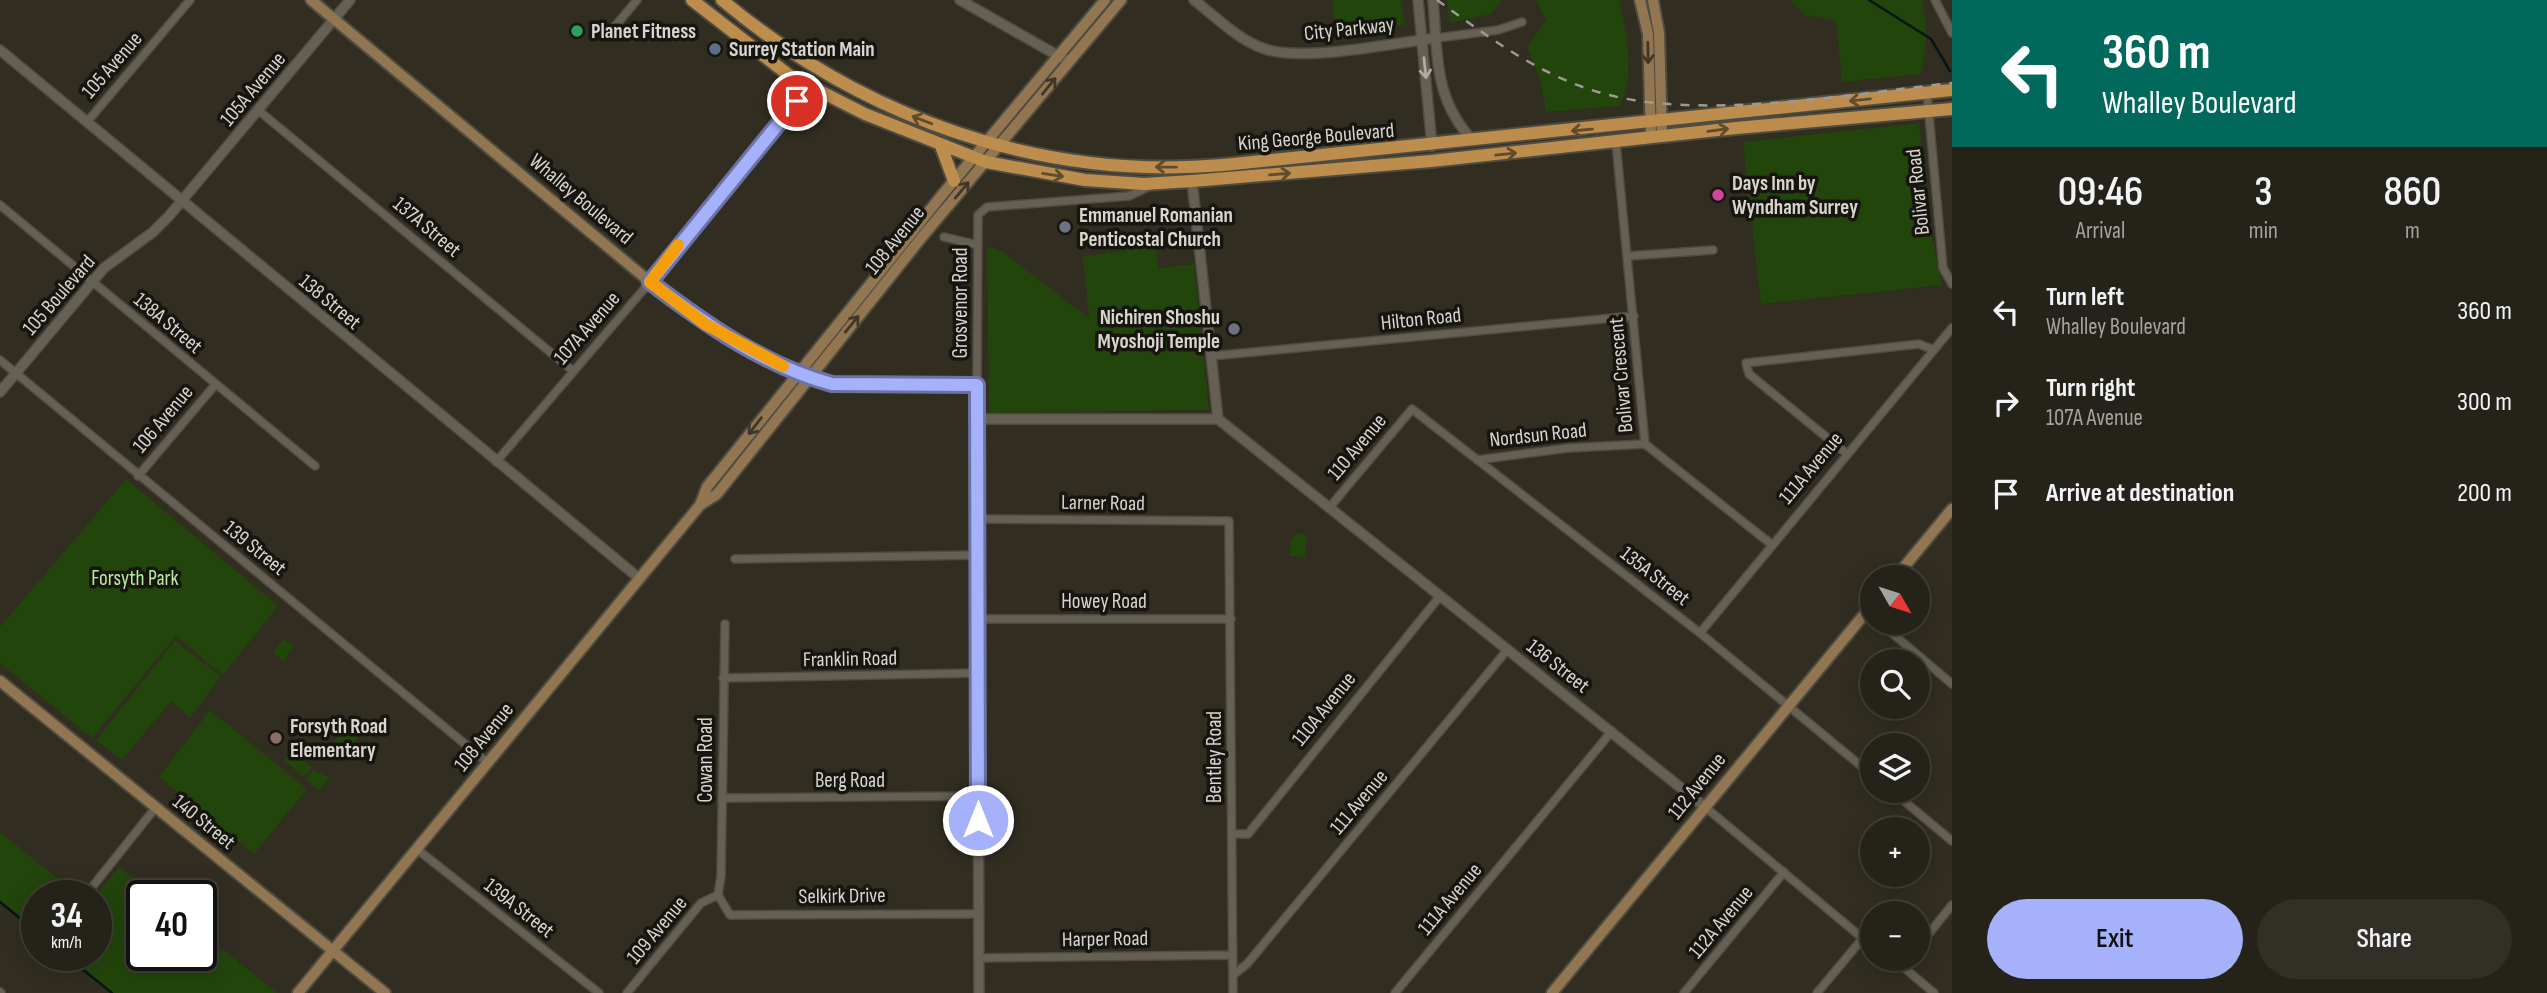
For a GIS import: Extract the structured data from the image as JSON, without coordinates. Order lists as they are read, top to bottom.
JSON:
{
  "streets": {
    "main road": [
      "King George Boulevard",
      "Whalley Boulevard",
      "108 Avenue",
      "112 Avenue",
      "140 Street"
    ],
    "street": [
      "City Parkway",
      "105 Avenue",
      "105A Avenue",
      "Bolivar Road",
      "137A Street",
      "105 Boulevard",
      "138 Street",
      "Grosvenor Road",
      "Hilton Road",
      "138A Street",
      "107A Avenue",
      "Bolivar Crescent",
      "106 Avenue",
      "Nordsun Road",
      "110 Avenue",
      "111A Avenue",
      "Larner Road",
      "139 Street",
      "135A Street",
      "Howey Road",
      "Franklin Road",
      "136 Street",
      "110A Avenue",
      "Bentley Road",
      "Cowan Road",
      "Berg Road",
      "111 Avenue",
      "Selkirk Drive",
      "139A Street",
      "112A Avenue",
      "109 Avenue",
      "Harper Road"
    ]
  },
  "crossings": [
    ["105 Avenue", "138 Street"],
    ["105A Avenue", "Whalley Boulevard"],
    ["105A Avenue", "137A Street"],
    ["105A Avenue", "105 Boulevard"],
    ["105A Avenue", "138 Street"],
    ["King George Boulevard", "Bolivar Road"],
    ["King George Boulevard", "108 Avenue"],
    ["King George Boulevard", "Grosvenor Road"],
    ["King George Boulevard", "107A Avenue"],
    ["King George Boulevard", "Bolivar Crescent"],
    ["Whalley Boulevard", "108 Avenue"],
    ["Whalley Boulevard", "Grosvenor Road"],
    ["Whalley Boulevard", "107A Avenue"],
    ["137A Street", "107A Avenue"],
    ["108 Avenue", "138 Street"],
    ["108 Avenue", "139 Street"],
    ["108 Avenue", "140 Street"],
    ["108 Avenue", "139A Street"],
    ["105 Boulevard", "138 Street"],
    ["105 Boulevard", "138A Street"],
    ["105 Boulevard", "139 Street"],
    ["138 Street", "107A Avenue"],
    ["Grosvenor Road", "Larner Road"],
    ["Grosvenor Road", "Howey Road"],
    ["Grosvenor Road", "Franklin Road"],
    ["Grosvenor Road", "Berg Road"],
    ["Grosvenor Road", "Selkirk Drive"],
    ["Grosvenor Road", "Harper Road"],
    ["Hilton Road", "Bolivar Crescent"],
    ["138A Street", "106 Avenue"],
    ["Bolivar Crescent", "Nordsun Road"],
    ["Bolivar Crescent", "111A Avenue"],
    ["106 Avenue", "139 Street"],
    ["Nordsun Road", "135A Street"],
    ["110 Avenue", "135A Street"],
    ["110 Avenue", "136 Street"],
    ["111A Avenue", "135A Street"],
    ["111A Avenue", "136 Street"],
    ["Larner Road", "Bentley Road"],
    ["135A Street", "112 Avenue"],
    ["Howey Road", "Bentley Road"],
    ["Franklin Road", "Cowan Road"],
    ["136 Street", "110A Avenue"],
    ["136 Street", "112 Avenue"],
    ["136 Street", "111 Avenue"],
    ["136 Street", "112A Avenue"],
    ["110A Avenue", "Bentley Road"],
    ["Bentley Road", "111 Avenue"],
    ["Bentley Road", "Harper Road"],
    ["Cowan Road", "Berg Road"],
    ["Cowan Road", "Selkirk Drive"],
    ["Cowan Road", "109 Avenue"],
    ["Selkirk Drive", "109 Avenue"]
  ],
  "parks": ["Forsyth Park"],
  "places": [
    "Planet Fitness",
    "Surrey Station Main",
    "Days Inn by Wyndham Surrey",
    "Emmanuel Romanian Penticostal Church",
    "Nichiren Shoshu Myoshoji Temple",
    "Forsyth Road Elementary"
  ],
  "north": "bottom right",
  "page": {
    "turn": ["360 m", "Whalley Boulevard"],
    "eta": [
      "09:46",
      "Arrival",
      "3",
      "min",
      "860",
      "m"
    ],
    "list": [
      {
        "name": "Turn left",
        "note": "Whalley Boulevard",
        "value": "360 m"
      },
      {
        "name": "Turn right",
        "note": "107A Avenue",
        "value": "300 m"
      },
      {
        "name": "Arrive at destination",
        "value": "200 m"
      }
    ],
    "map_buttons": ["+", "−"],
    "speed": "34 km/h",
    "limit": "40",
    "buttons": ["Exit", "Share"]
  }
}
